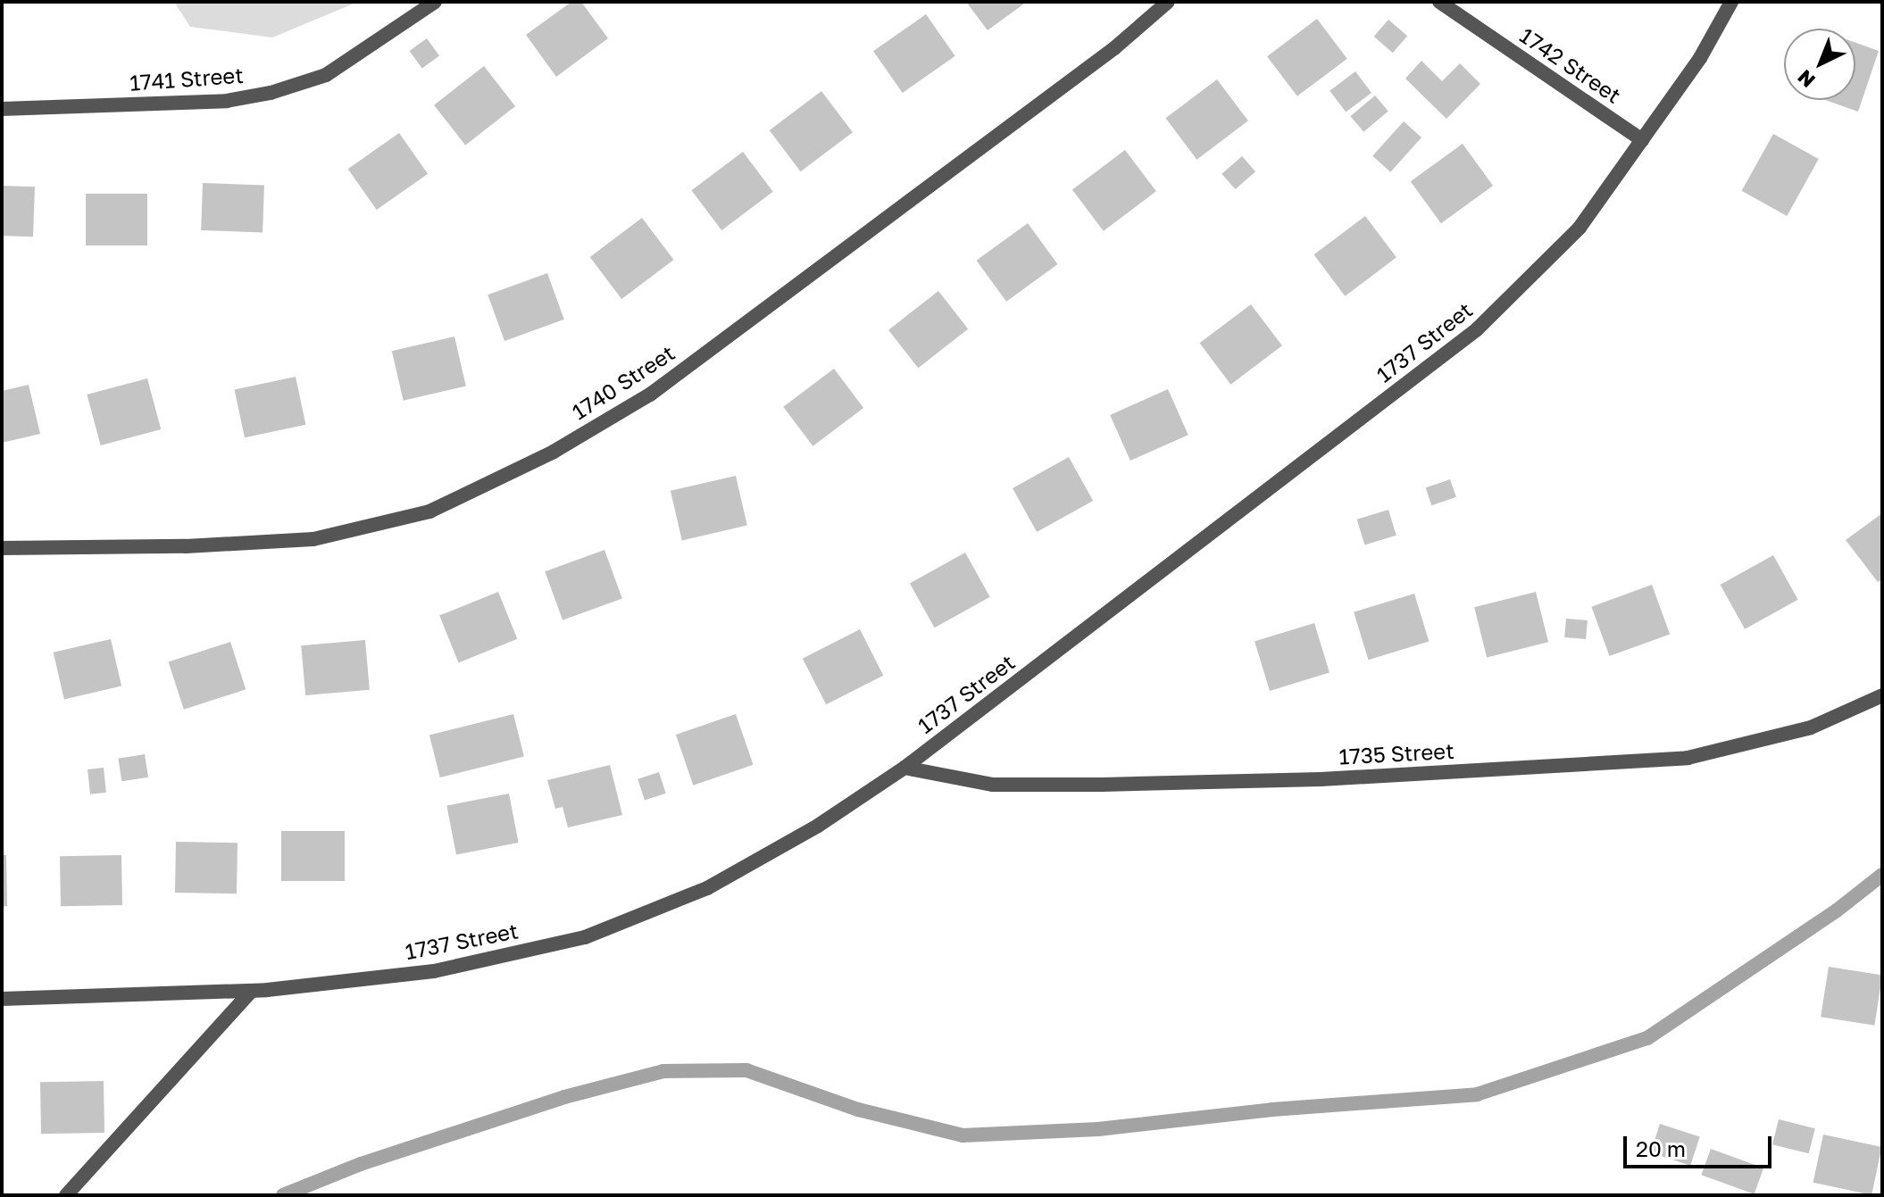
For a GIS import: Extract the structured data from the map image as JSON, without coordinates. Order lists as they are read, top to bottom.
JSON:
{
  "streets": {
    "street": [
      "1742 Street",
      "1741 Street",
      "1737 Street",
      "1740 Street",
      "1735 Street"
    ]
  },
  "crossings": [
    ["1742 Street", "1737 Street"],
    ["1737 Street", "1735 Street"]
  ],
  "scale_bar": "20 m",
  "north": "bottom left"
}
